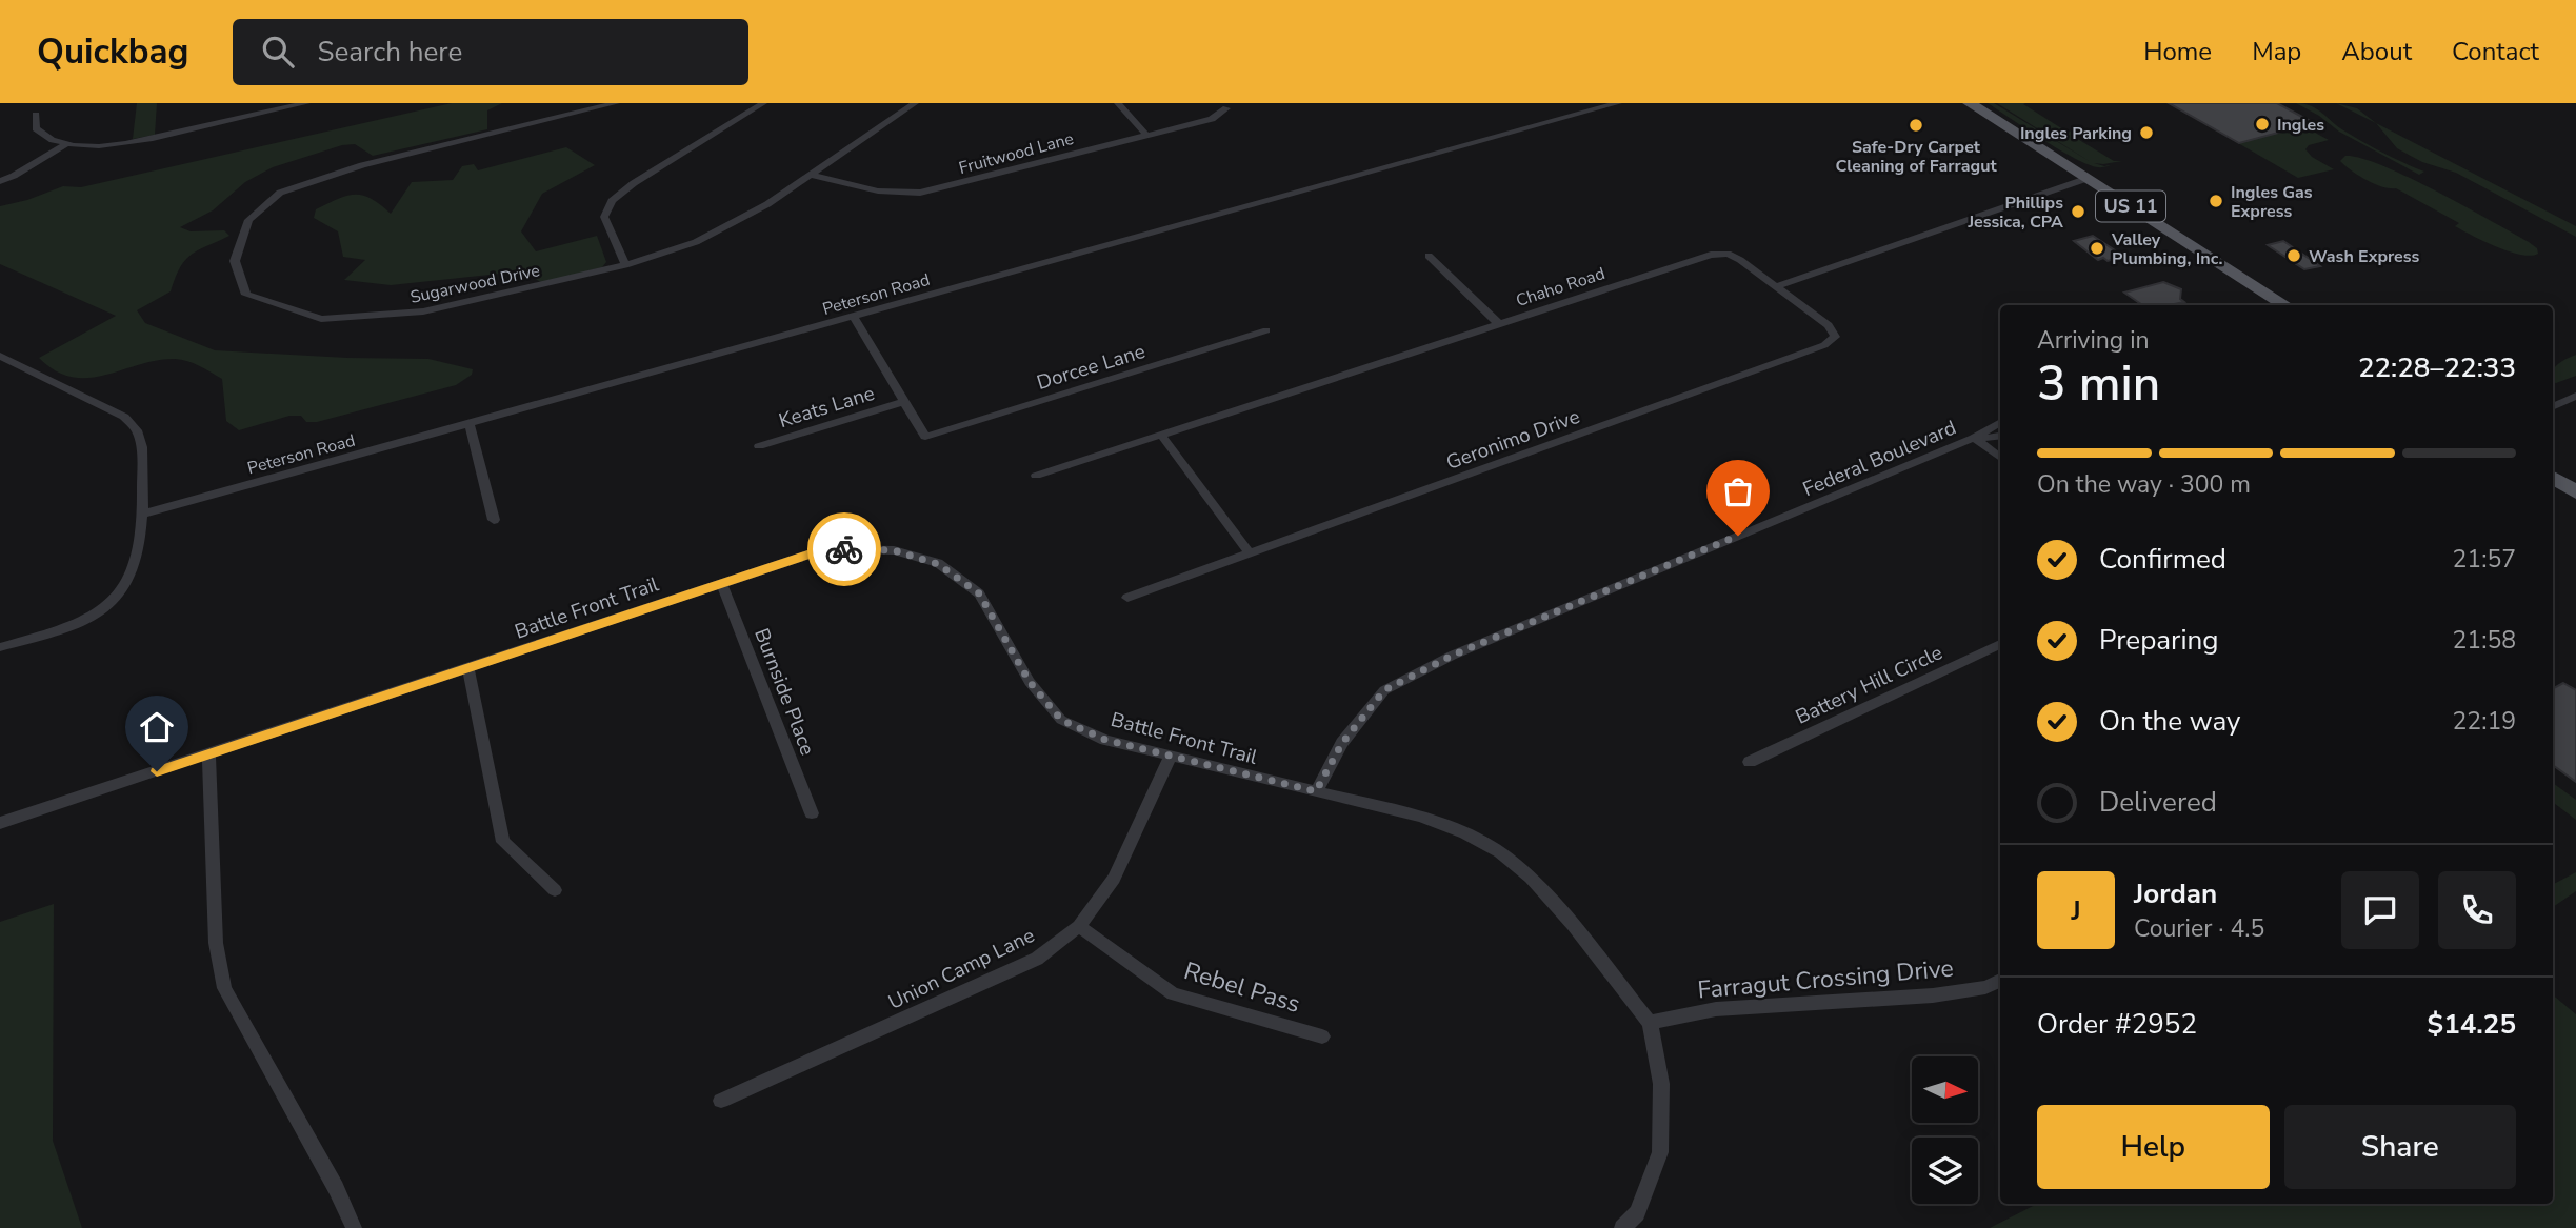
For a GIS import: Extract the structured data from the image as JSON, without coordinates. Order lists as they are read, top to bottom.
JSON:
{
  "streets": {
    "main road": ["US 11"],
    "street": [
      "Fruitwood Lane",
      "Sugarwood Drive",
      "Chaho Road",
      "Peterson Road",
      "Dorcee Lane",
      "Keats Lane",
      "Geronimo Drive",
      "Federal Boulevard",
      "Battle Front Trail",
      "Battery Hill Circle",
      "Burnside Place",
      "Union Camp Lane",
      "Farragut Crossing Drive",
      "Rebel Pass"
    ]
  },
  "crossings": [
    ["Fruitwood Lane", "Sugarwood Drive"],
    ["Chaho Road", "Geronimo Drive"],
    ["Dorcee Lane", "Keats Lane"],
    ["Federal Boulevard", "Battle Front Trail"],
    ["Battle Front Trail", "Burnside Place"],
    ["Battle Front Trail", "Union Camp Lane"],
    ["Battle Front Trail", "Farragut Crossing Drive"],
    ["Union Camp Lane", "Rebel Pass"]
  ],
  "places": [
    "Ingles",
    "Safe-Dry Carpet Cleaning of Farragut",
    "Ingles Parking",
    "Ingles Gas Express",
    "Phillips Jessica, CPA",
    "Valley Plumbing, Inc.",
    "Wash Express"
  ],
  "north": "right",
  "page": {
    "header": "Quickbag",
    "search": "Search here",
    "nav": [
      "Home",
      "Map",
      "About",
      "Contact"
    ],
    "heading": ["3 min", "Arriving in", "22:28–22:33"],
    "panel": [
      "Jordan",
      "Courier · 4.5",
      "Order #2952",
      "$14.25"
    ],
    "bar": "On the way · 300 m",
    "list": [
      ["Confirmed", "21:57"],
      ["Preparing", "21:58"],
      ["On the way", "22:19"],
      "Delivered"
    ],
    "round": "J",
    "buttons": ["Help", "Share"]
  }
}
